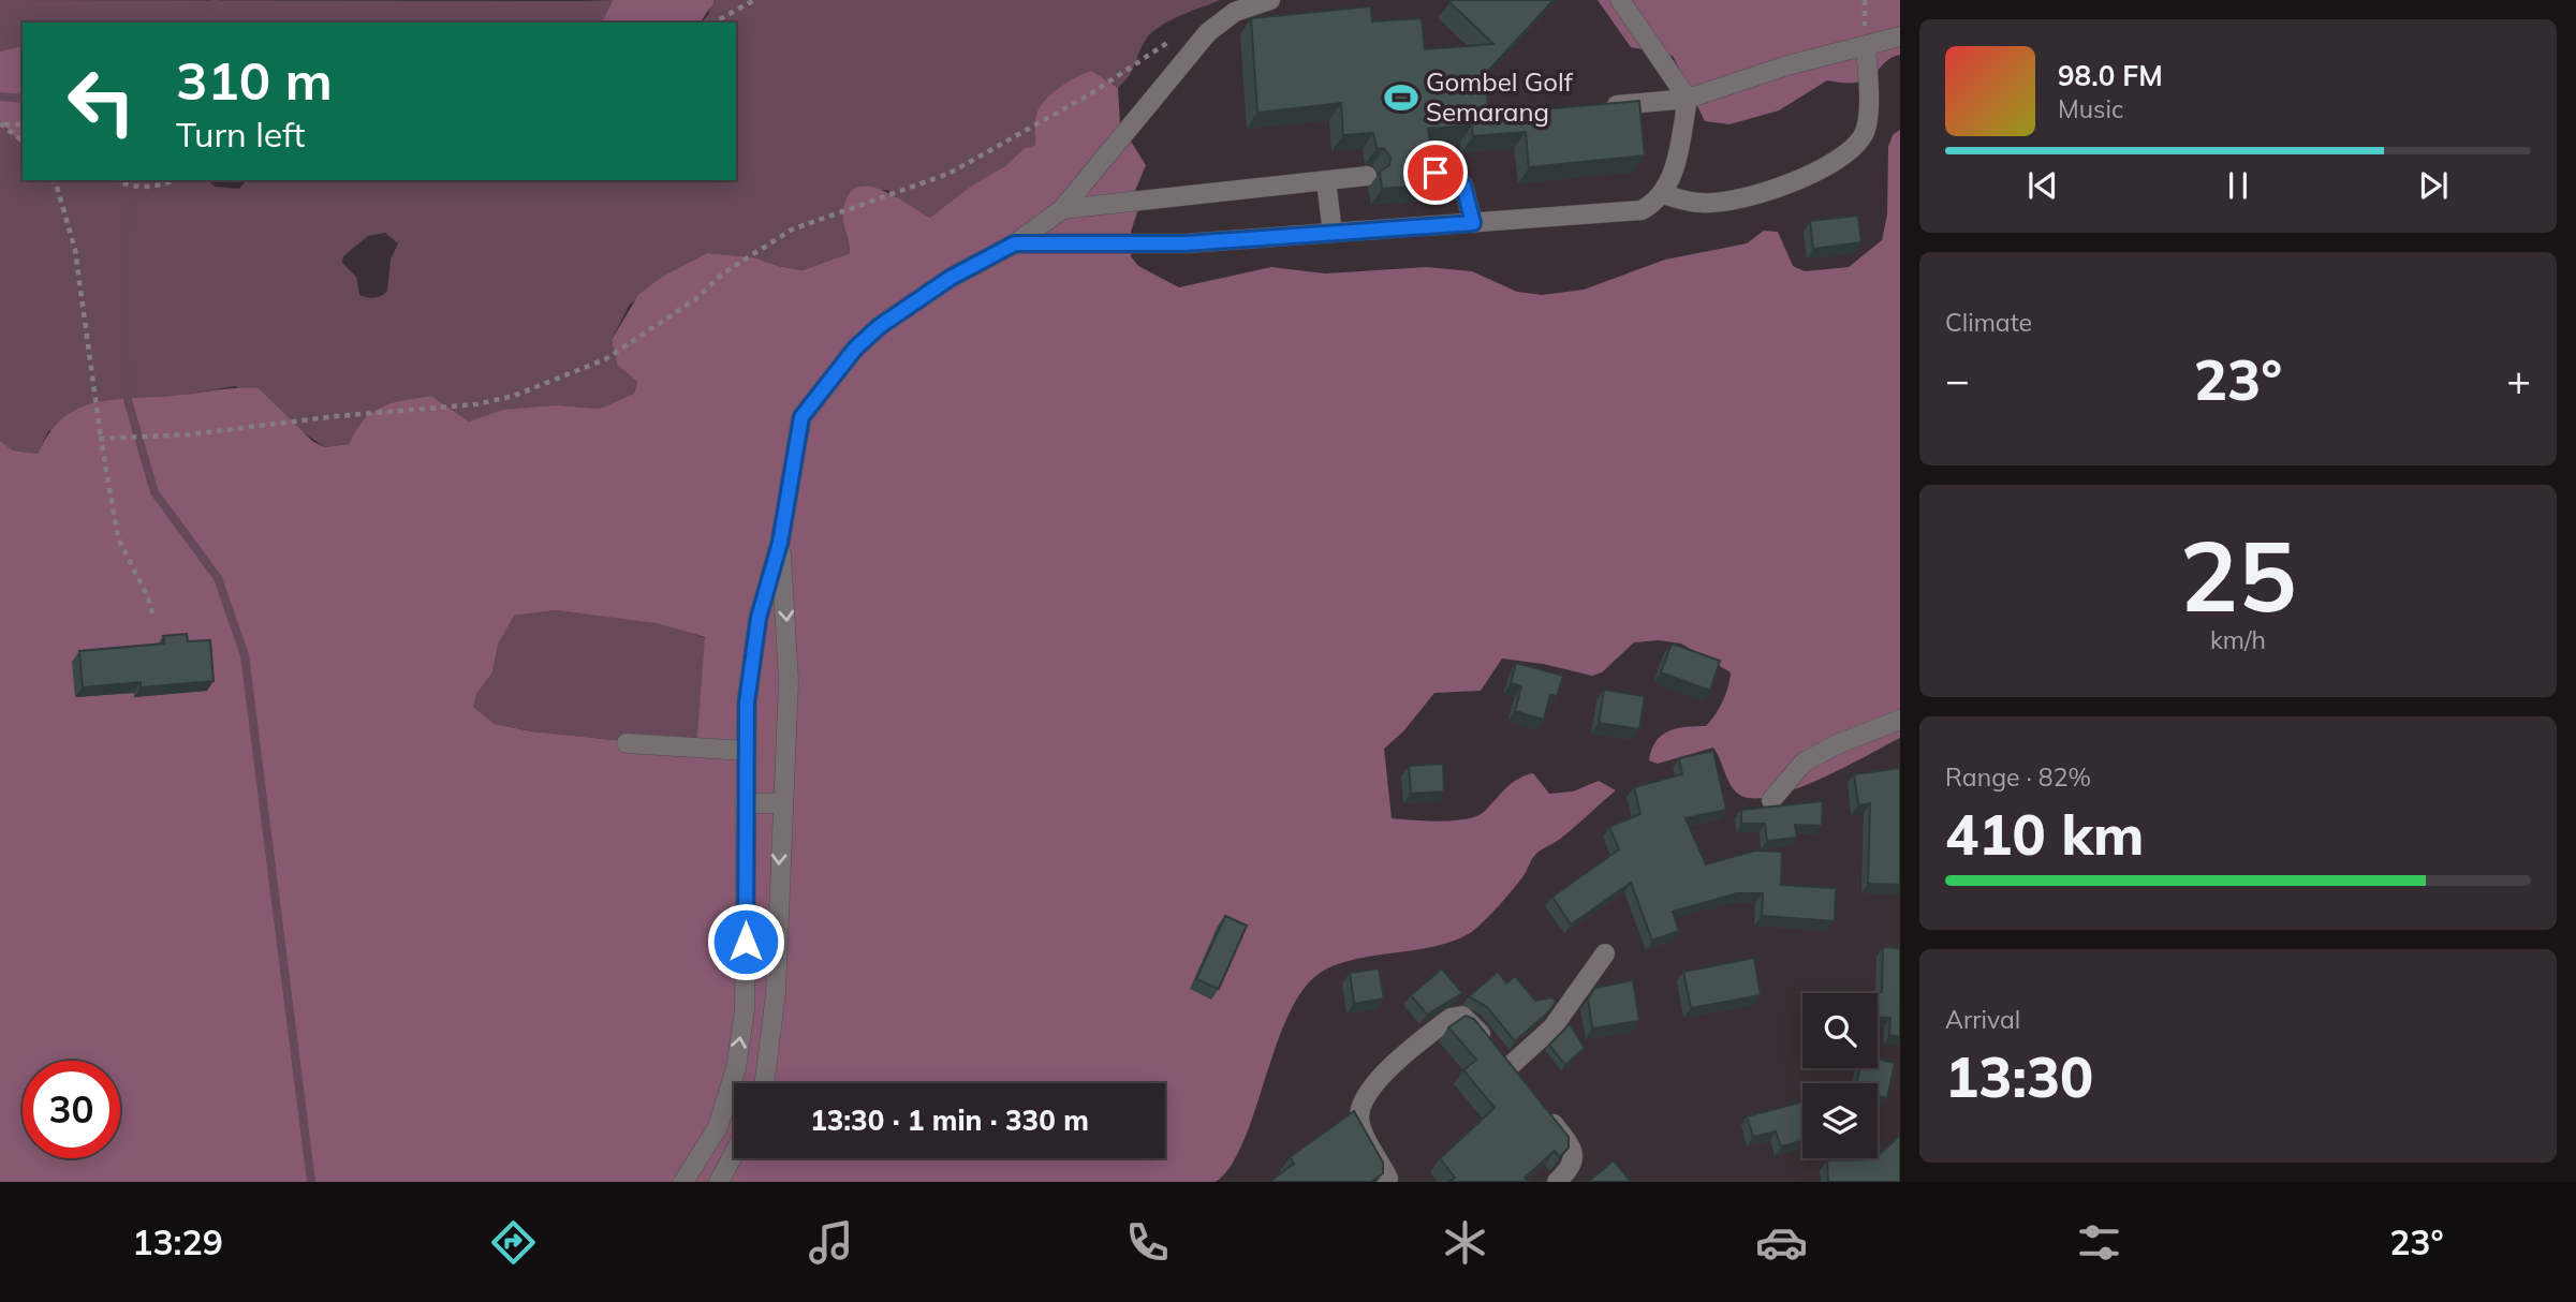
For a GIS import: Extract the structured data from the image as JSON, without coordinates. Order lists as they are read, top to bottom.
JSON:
{
  "places": {
    "sports": ["Gombel Golf Semarang"]
  },
  "page": {
    "turn": ["310 m", "Turn left"],
    "song": ["98.0 FM", "Music"],
    "tile": [
      "Climate",
      ["25", "km/h"],
      ["Range · 82%", "410 km"],
      ["Arrival", "13:30"]
    ],
    "heat": ["−", "23°", "+"],
    "limit": "30",
    "trip": "13:30 · 1 min · 330 m",
    "tabs": ["13:29", "23°"]
  }
}
